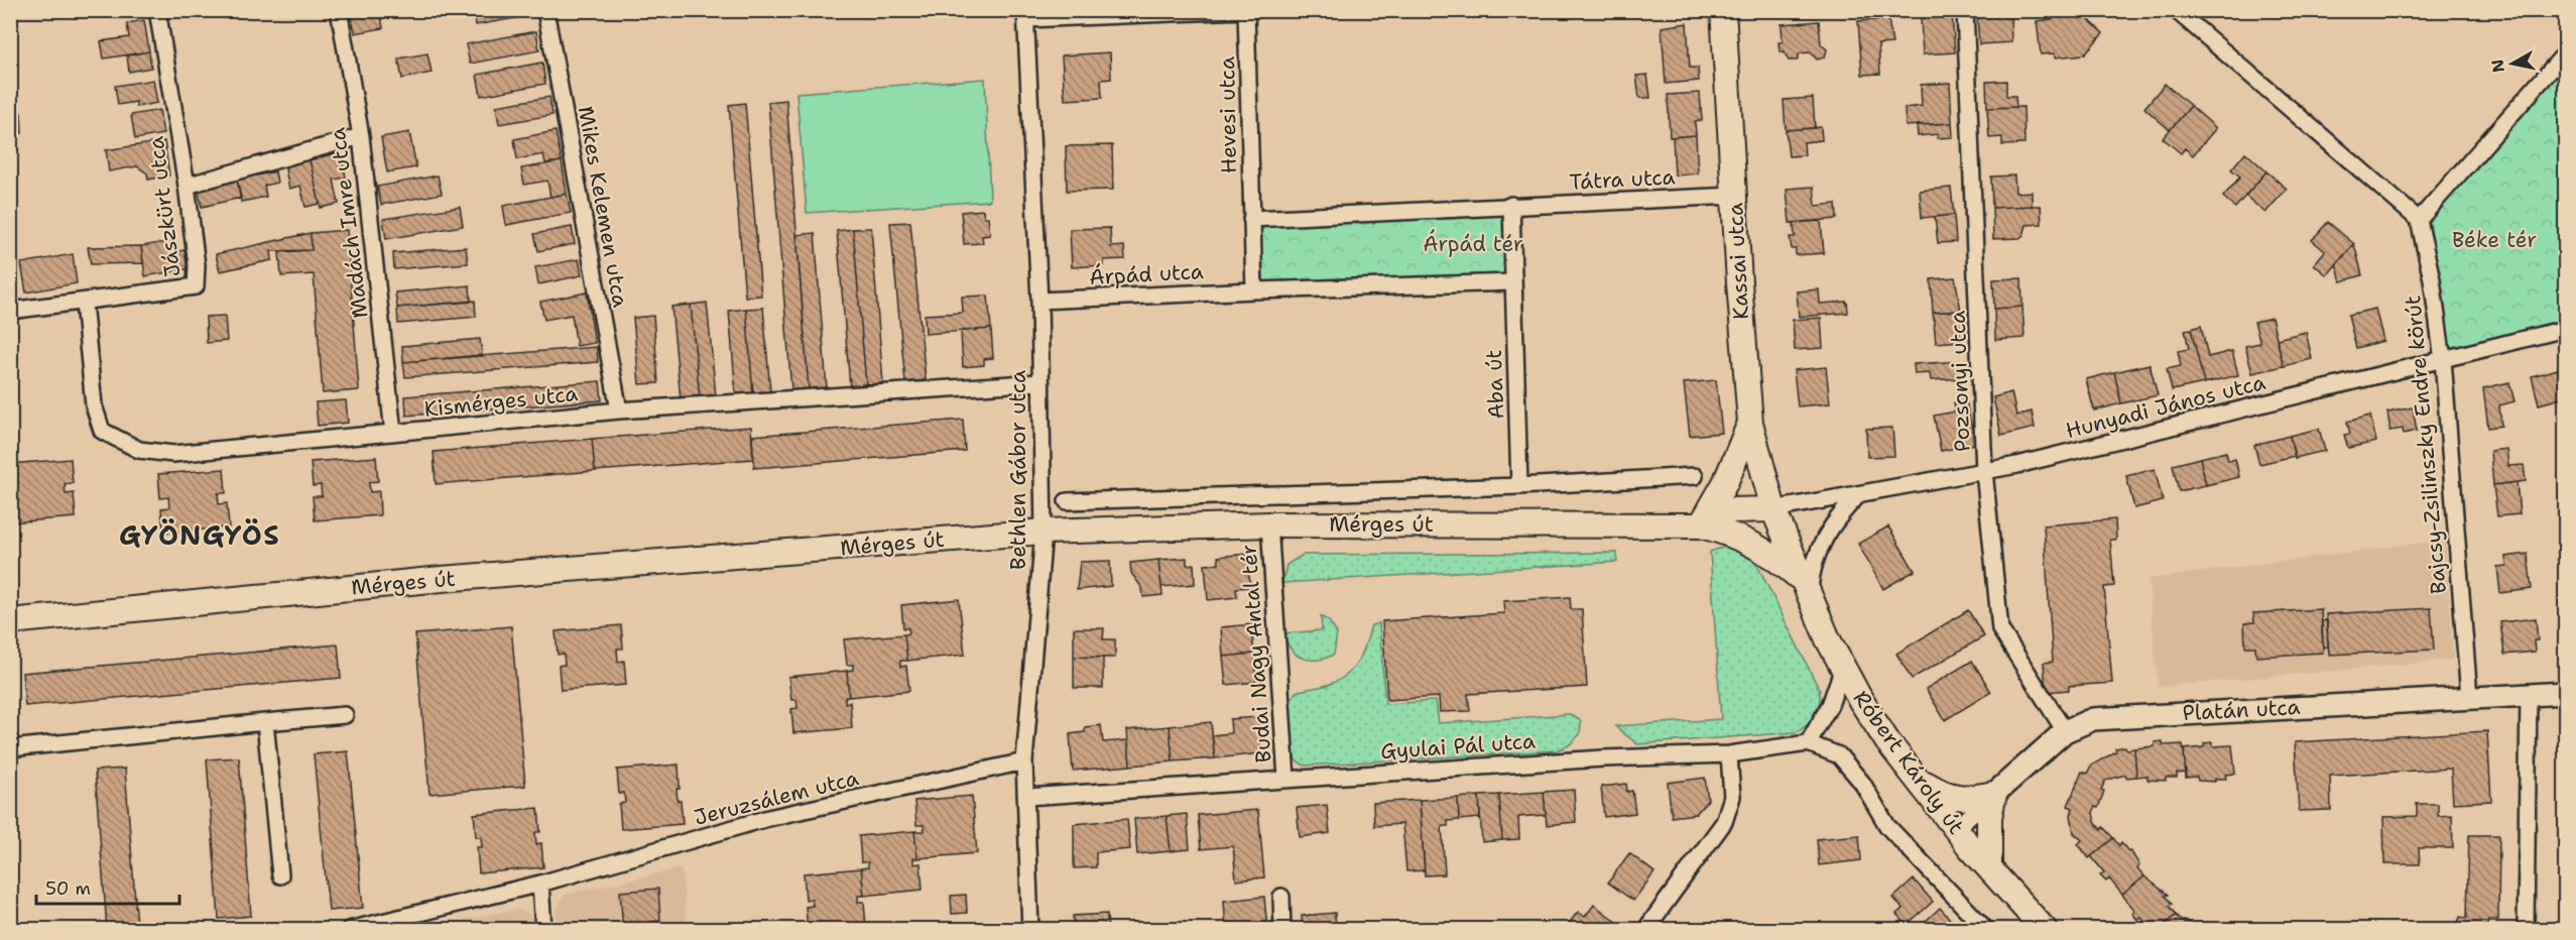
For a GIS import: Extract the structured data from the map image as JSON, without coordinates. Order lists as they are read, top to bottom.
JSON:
{
  "streets": {
    "main road": ["Kassai utca", "Mérges út", "Róbert Károly út"],
    "street": [
      "Hevesi utca",
      "Tátra utca",
      "Jászkürt utca",
      "Mikes Kelemen utca",
      "Madách Imre utca",
      "Árpád utca",
      "Pozsonyi utca",
      "Aba út",
      "Kismérges utca",
      "Hunyadi János utca",
      "Bajcsy-Zsilinszky Endre körút",
      "Bethlen Gábor utca",
      "Budai Nagy Antal tér",
      "Platán utca",
      "Gyulai Pál utca",
      "Jeruzsálem utca"
    ]
  },
  "crossings": [
    ["Tátra utca", "Kassai utca"],
    ["Jászkürt utca", "Kismérges utca"],
    ["Mikes Kelemen utca", "Kismérges utca"],
    ["Madách Imre utca", "Kismérges utca"],
    ["Kassai utca", "Hunyadi János utca"],
    ["Kassai utca", "Mérges út"],
    ["Kassai utca", "Róbert Károly út"],
    ["Árpád utca", "Bethlen Gábor utca"],
    ["Pozsonyi utca", "Hunyadi János utca"],
    ["Pozsonyi utca", "Platán utca"],
    ["Aba út", "Mérges út"],
    ["Kismérges utca", "Bethlen Gábor utca"],
    ["Hunyadi János utca", "Bajcsy-Zsilinszky Endre körút"],
    ["Hunyadi János utca", "Mérges út"],
    ["Hunyadi János utca", "Róbert Károly út"],
    ["Bajcsy-Zsilinszky Endre körút", "Platán utca"],
    ["Bethlen Gábor utca", "Mérges út"],
    ["Bethlen Gábor utca", "Gyulai Pál utca"],
    ["Bethlen Gábor utca", "Jeruzsálem utca"],
    ["Mérges út", "Budai Nagy Antal tér"],
    ["Mérges út", "Róbert Károly út"],
    ["Budai Nagy Antal tér", "Gyulai Pál utca"],
    ["Platán utca", "Róbert Károly út"]
  ],
  "districts": ["GYÖNGYÖS"],
  "parks": ["Béke tér", "Árpád tér"],
  "scale_bar": "50 m",
  "north": "left"
}
